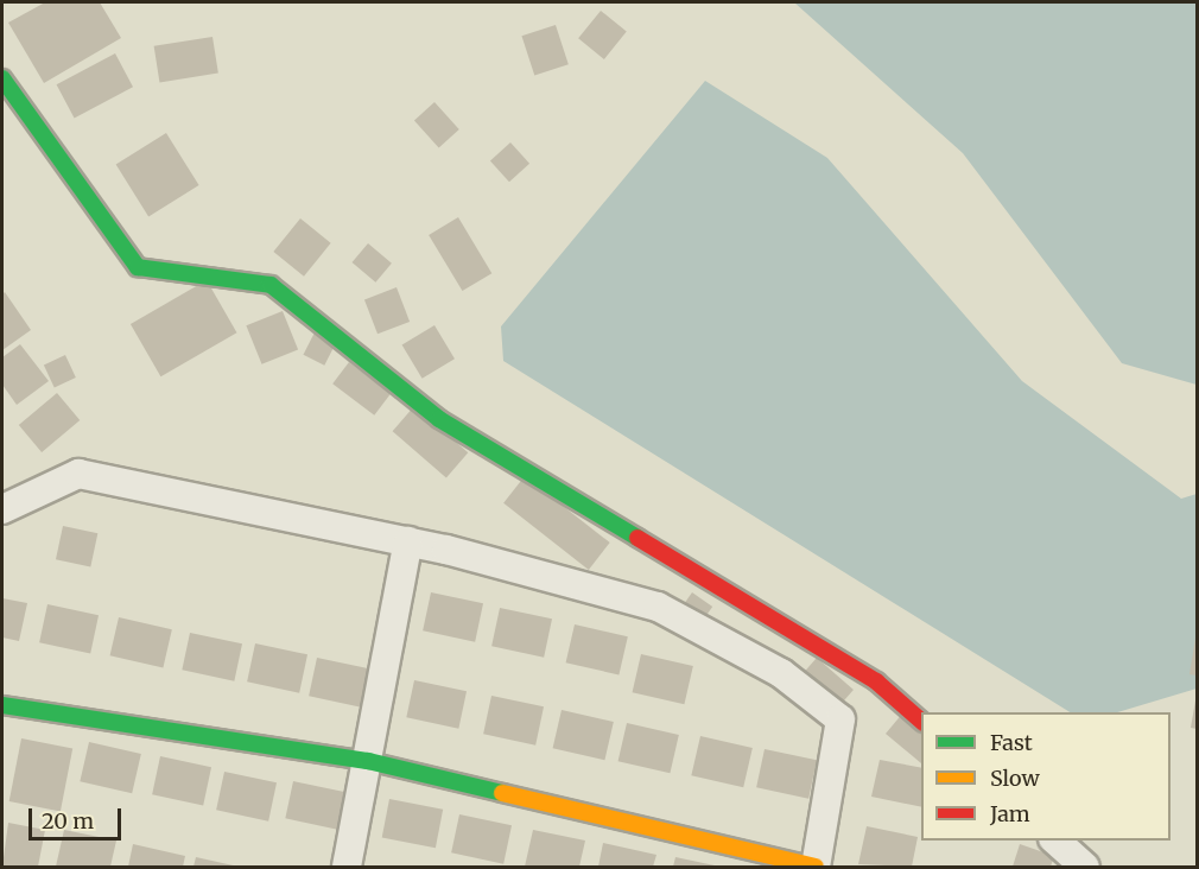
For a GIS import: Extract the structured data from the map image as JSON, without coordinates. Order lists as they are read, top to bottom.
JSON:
{
  "legend": ["Fast", "Slow", "Jam"],
  "scale_bar": "20 m"
}
